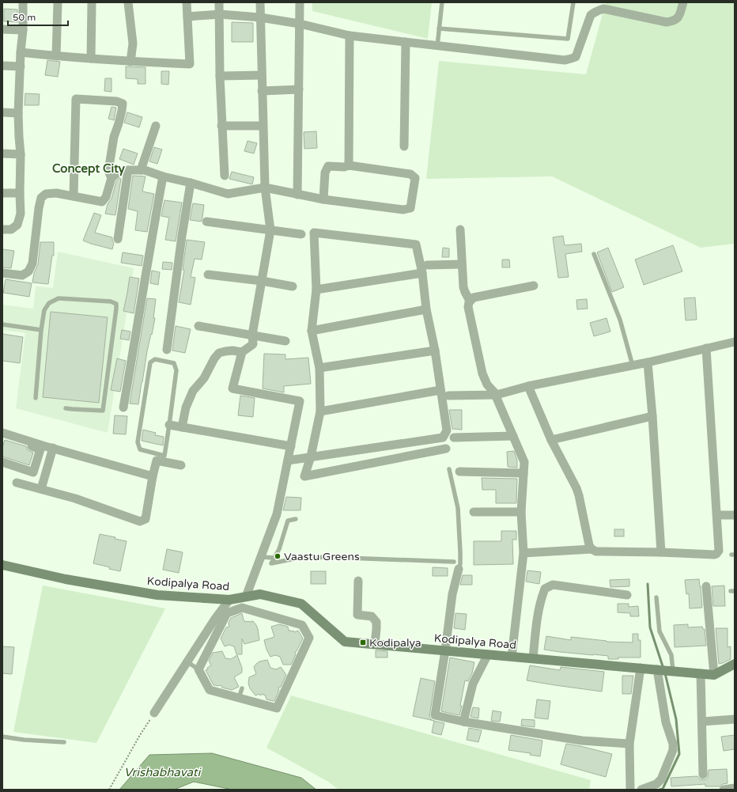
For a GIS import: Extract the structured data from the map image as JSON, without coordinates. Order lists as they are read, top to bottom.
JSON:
{
  "streets": {
    "main road": ["Kodipalya Road"]
  },
  "districts": ["Concept City"],
  "water": ["Vrishabhavati"],
  "places": {
    "other": ["Vaastu Greens"],
    "transit": ["Kodipalya"]
  },
  "scale_bar": "50 m"
}
